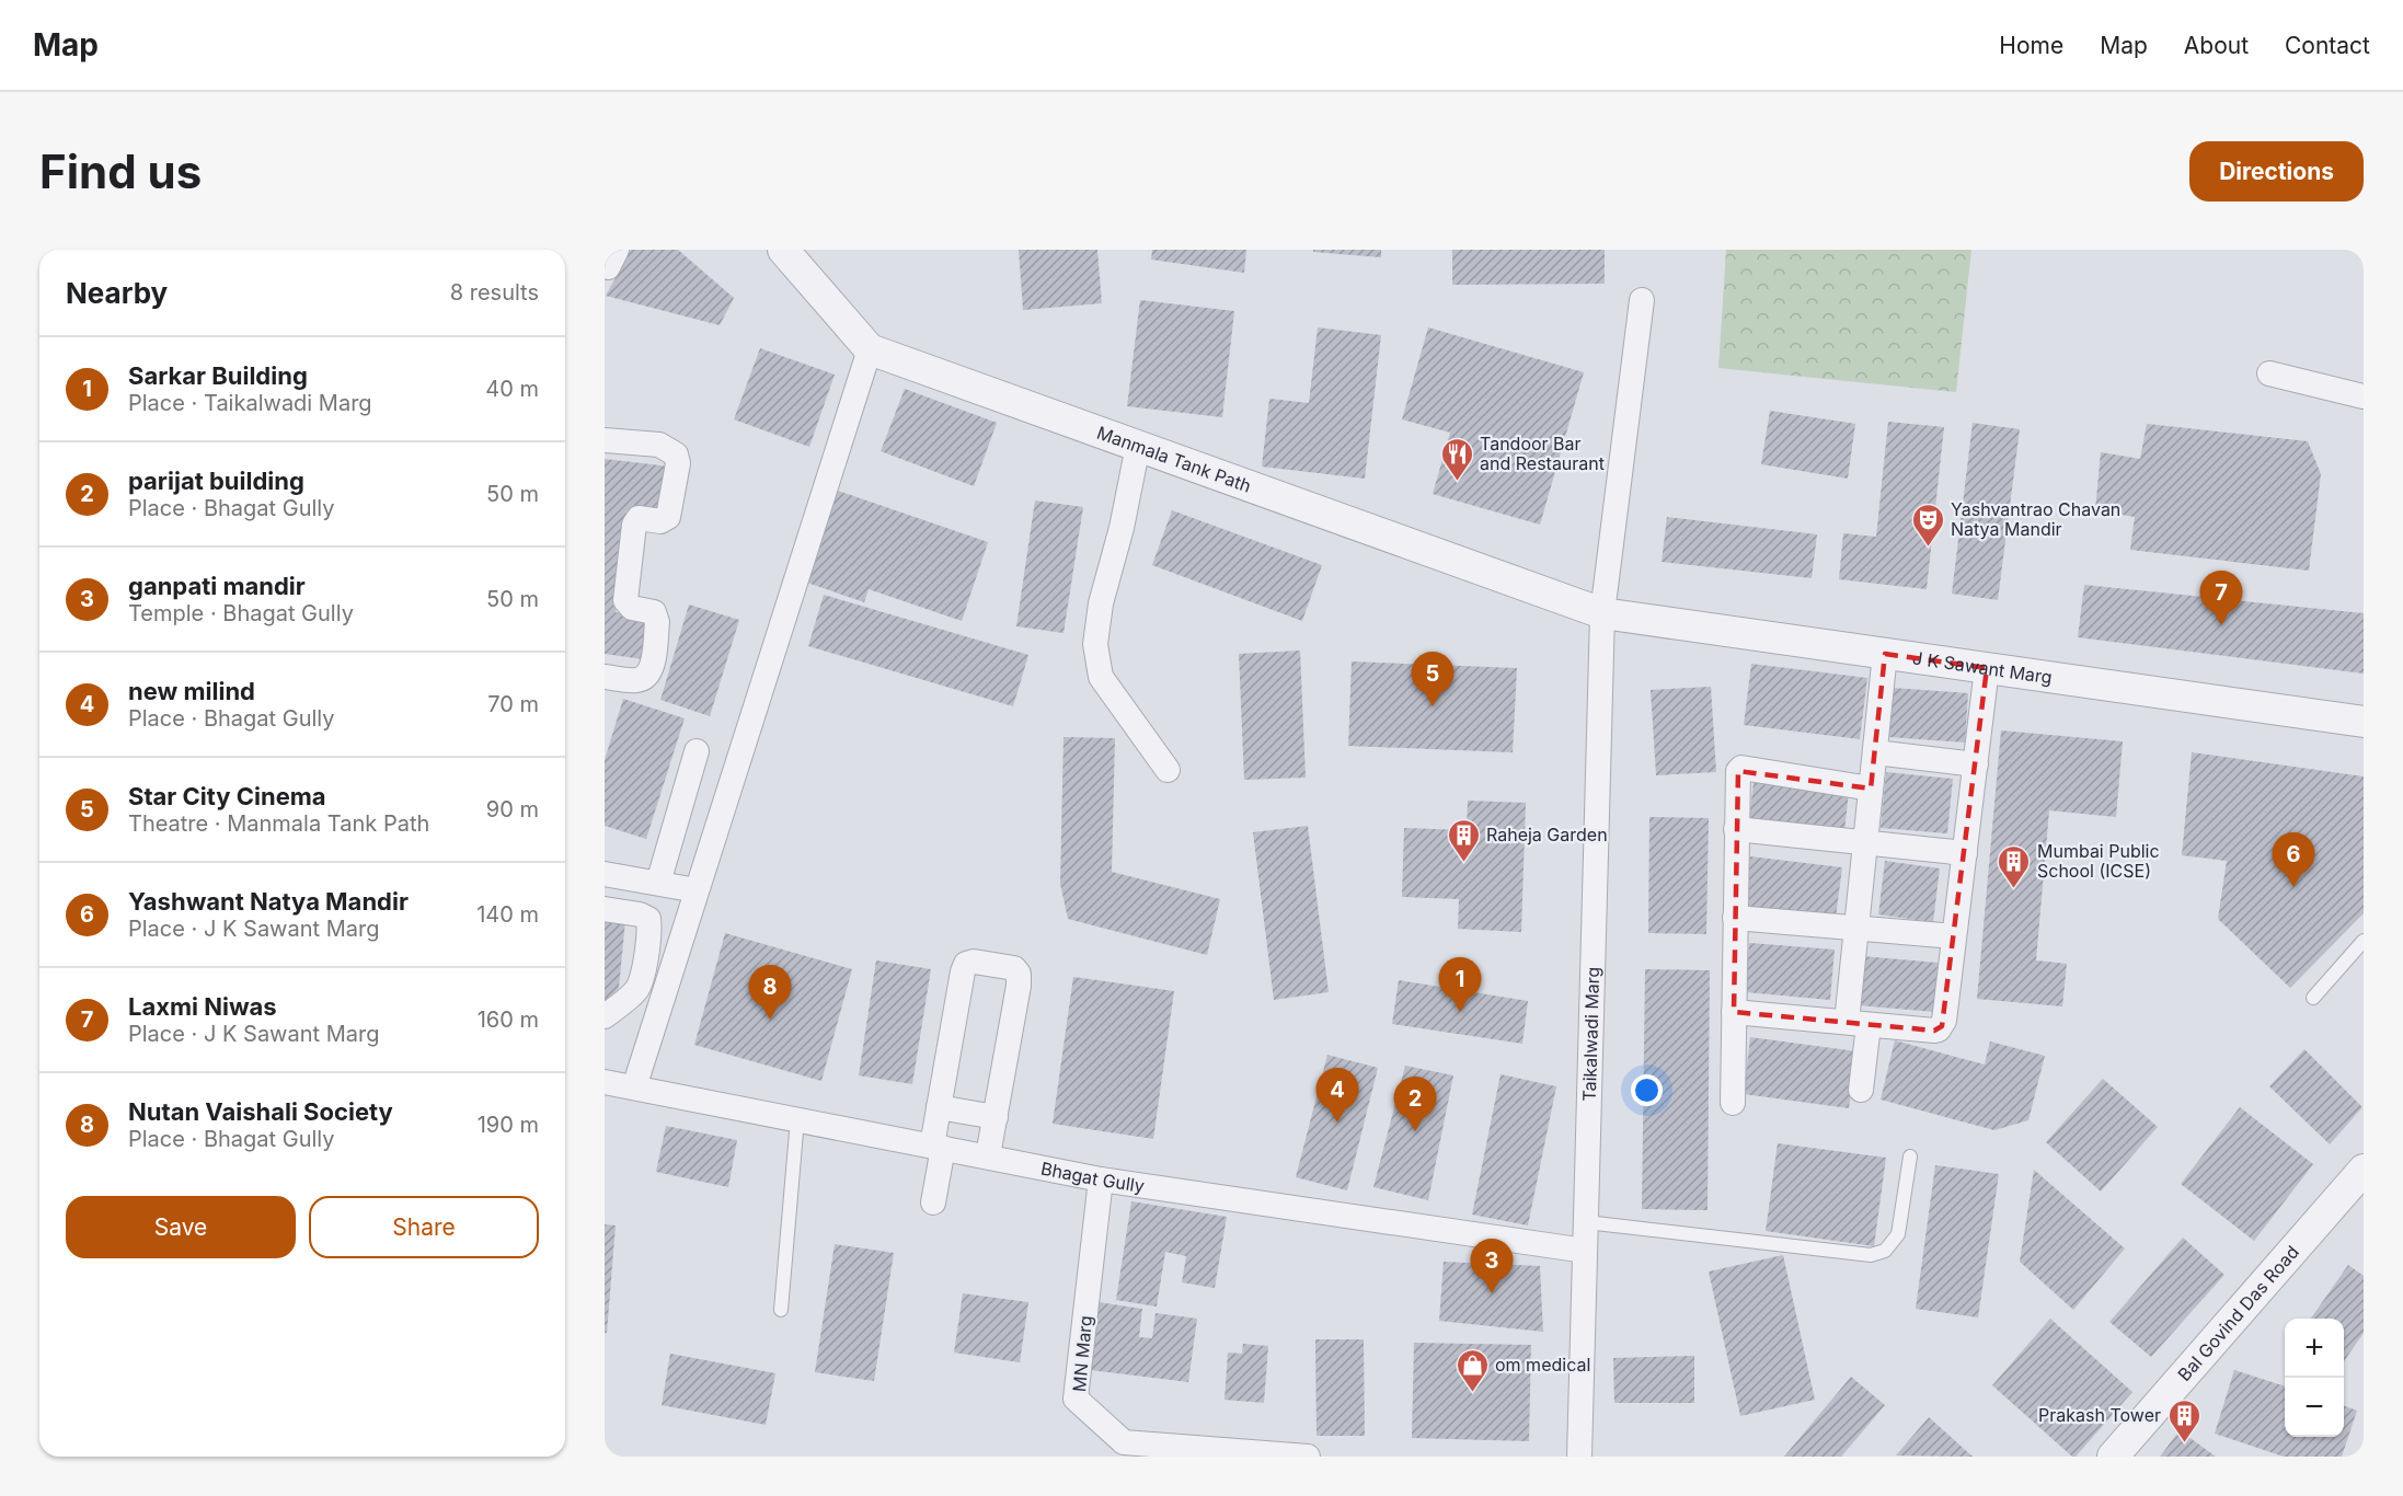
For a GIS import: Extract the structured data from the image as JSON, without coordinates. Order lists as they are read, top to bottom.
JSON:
{
  "streets": {
    "street": [
      "Manmala Tank Path",
      "J K Sawant Marg",
      "Taikalwadi Marg",
      "Bhagat Gully",
      "Bal Govind Das Road",
      "MN Marg"
    ]
  },
  "crossings": [
    ["Manmala Tank Path", "J K Sawant Marg"],
    ["Manmala Tank Path", "Taikalwadi Marg"],
    ["J K Sawant Marg", "Taikalwadi Marg"],
    ["Taikalwadi Marg", "Bhagat Gully"],
    ["Bhagat Gully", "MN Marg"]
  ],
  "places": {
    "restaurant": ["Tandoor Bar and Restaurant"],
    "theatre": ["Yashvantrao Chavan Natya Mandir"],
    "building": ["Raheja Garden", "Mumbai Public School (ICSE)", "Prakash Tower"],
    "shop": ["om medical"]
  },
  "page": {
    "header": "Map",
    "nav": [
      "Home",
      "Map",
      "About",
      "Contact"
    ],
    "buttons": [
      "Directions",
      ["Save", "Share"]
    ],
    "title": "Find us",
    "heading": ["Nearby", "8 results"],
    "list": [
      {
        "mark": "1",
        "name": "Sarkar Building",
        "note": "Place · Taikalwadi Marg",
        "value": "40 m"
      },
      {
        "mark": "2",
        "name": "parijat building",
        "note": "Place · Bhagat Gully",
        "value": "50 m"
      },
      {
        "mark": "3",
        "name": "ganpati mandir",
        "note": "Temple · Bhagat Gully",
        "value": "50 m"
      },
      {
        "mark": "4",
        "name": "new milind",
        "note": "Place · Bhagat Gully",
        "value": "70 m"
      },
      {
        "mark": "5",
        "name": "Star City Cinema",
        "note": "Theatre · Manmala Tank Path",
        "value": "90 m"
      },
      {
        "mark": "6",
        "name": "Yashwant Natya Mandir",
        "note": "Place · J K Sawant Marg",
        "value": "140 m"
      },
      {
        "mark": "7",
        "name": "Laxmi Niwas",
        "note": "Place · J K Sawant Marg",
        "value": "160 m"
      },
      {
        "mark": "8",
        "name": "Nutan Vaishali Society",
        "note": "Place · Bhagat Gully",
        "value": "190 m"
      }
    ],
    "pins": [
      "7",
      "5",
      "6",
      "1",
      "8",
      "4",
      "2",
      "3"
    ],
    "map_buttons": ["+", "−"]
  }
}
